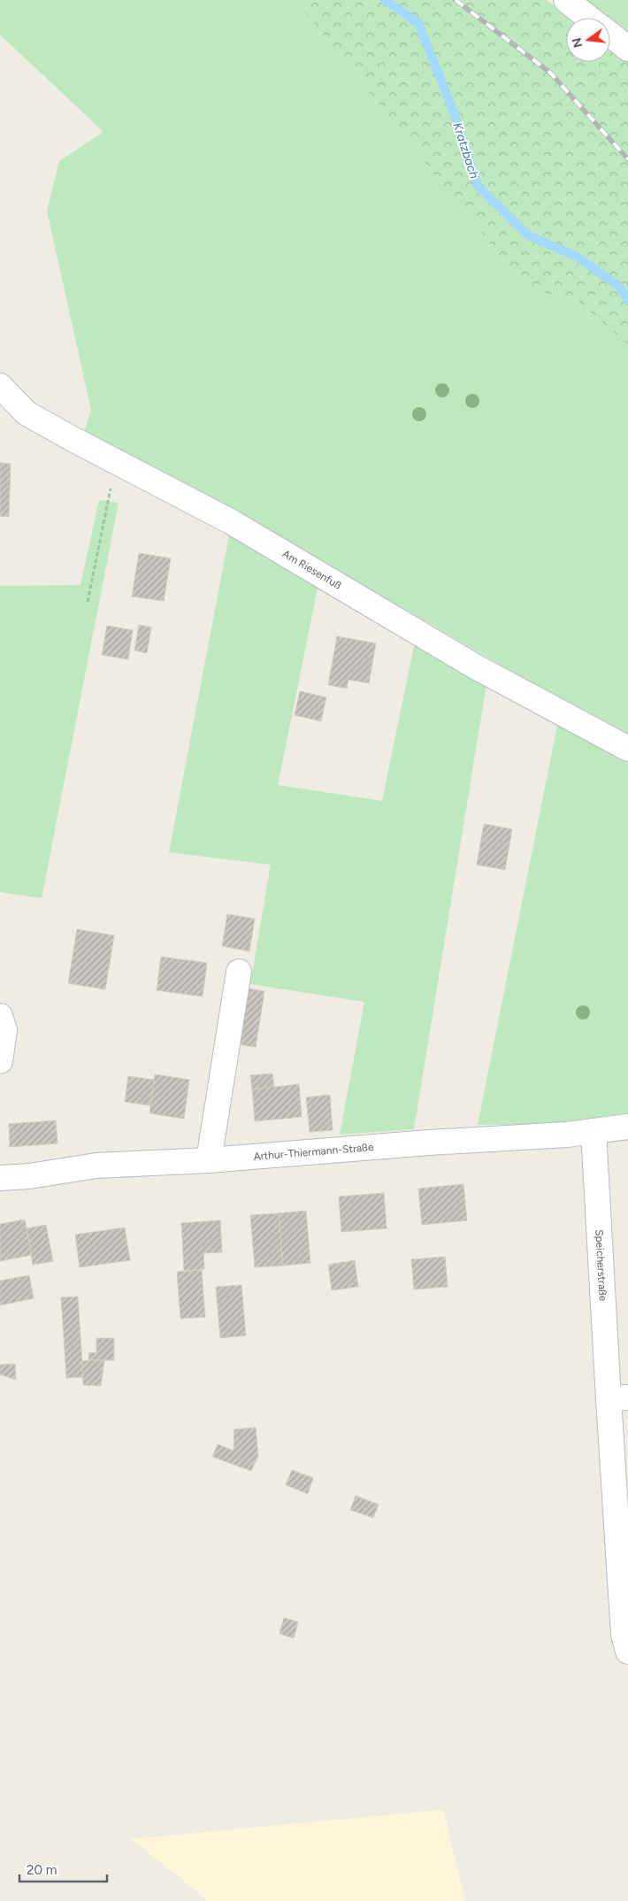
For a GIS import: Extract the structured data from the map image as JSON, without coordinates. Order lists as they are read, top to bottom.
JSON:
{
  "streets": {
    "street": ["Am Riesenfuß", "Arthur-Thiermann-Straße", "Speicherstraße"]
  },
  "crossings": [
    ["Arthur-Thiermann-Straße", "Speicherstraße"]
  ],
  "water": ["Kratzbach"],
  "scale_bar": "20 m",
  "north": "left"
}
